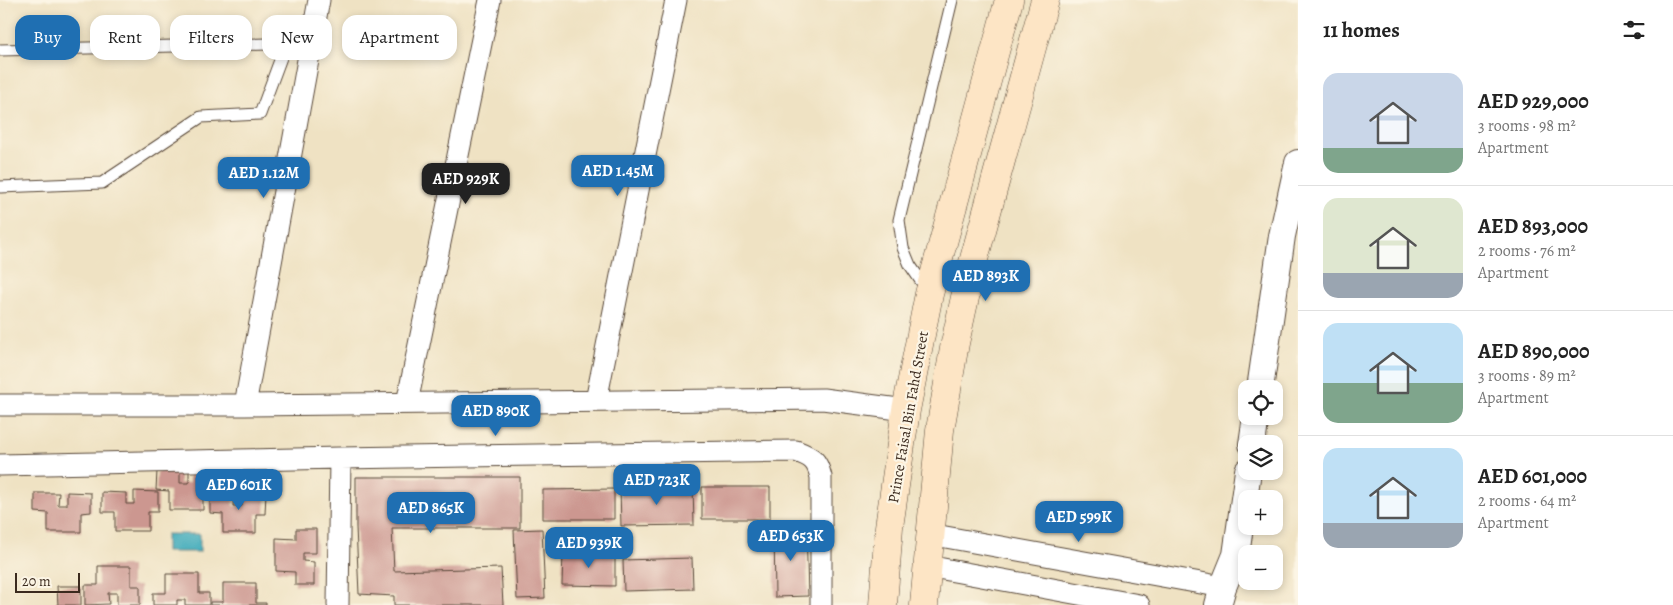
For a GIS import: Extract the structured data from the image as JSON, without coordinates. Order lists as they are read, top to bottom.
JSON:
{
  "streets": {
    "main road": ["Prince Faisal Bin Fahd Street"]
  },
  "scale_bar": "20 m",
  "page": {
    "heading": "11 homes",
    "chip": [
      "Buy",
      "Rent",
      "Filters",
      "New",
      "Apartment"
    ],
    "list": [
      {
        "name": "AED 929,000",
        "note": "3 rooms · 98 m² · Apartment"
      },
      {
        "name": "AED 893,000",
        "note": "2 rooms · 76 m² · Apartment"
      },
      {
        "name": "AED 890,000",
        "note": "3 rooms · 89 m² · Apartment"
      },
      {
        "name": "AED 601,000",
        "note": "2 rooms · 64 m² · Apartment"
      }
    ],
    "price": [
      "AED 1.45M",
      "AED 1.12M",
      "AED 929K",
      "AED 893K",
      "AED 890K",
      "AED 723K",
      "AED 601K",
      "AED 865K",
      "AED 599K",
      "AED 653K",
      "AED 939K"
    ],
    "map_buttons": ["+", "−"],
    "scale": "20 m"
  }
}
